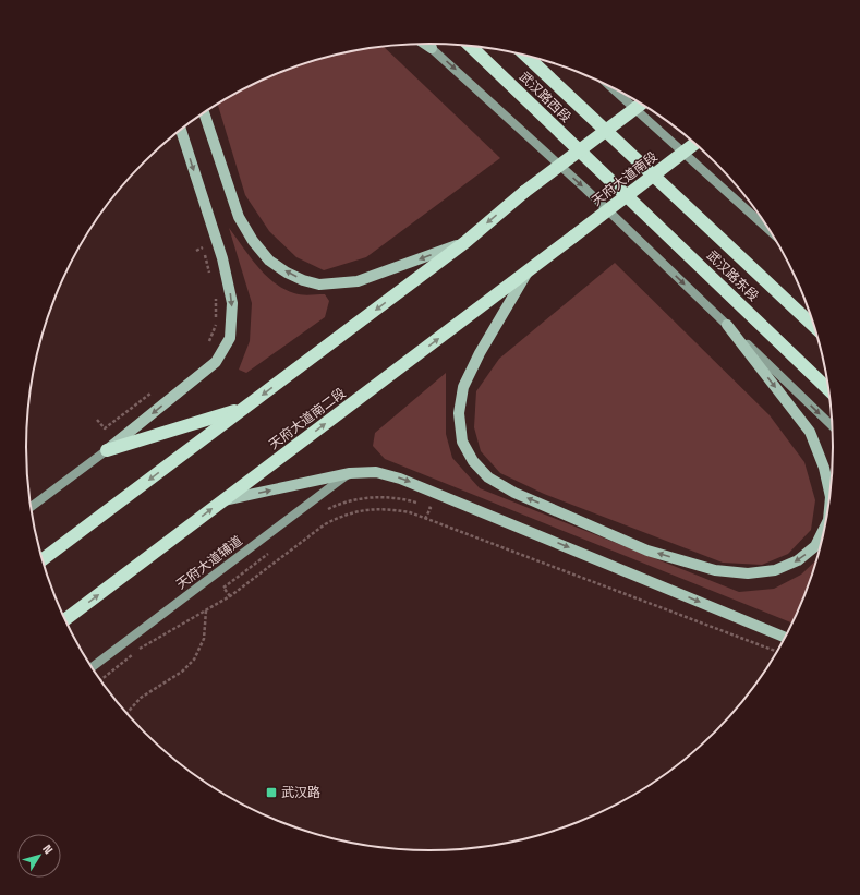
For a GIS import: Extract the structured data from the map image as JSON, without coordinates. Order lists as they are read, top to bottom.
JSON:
{
  "streets": {
    "highway": [
      "武汉路西段",
      "天府大道南段",
      "武汉路东段",
      "天府大道南二段"
    ],
    "main road": ["天府大道辅道"]
  },
  "crossings": [
    ["武汉路西段", "武汉路东段"],
    ["天府大道南段", "天府大道南二段"]
  ],
  "places": {
    "transit": ["武汉路"]
  },
  "north": "top right"
}
